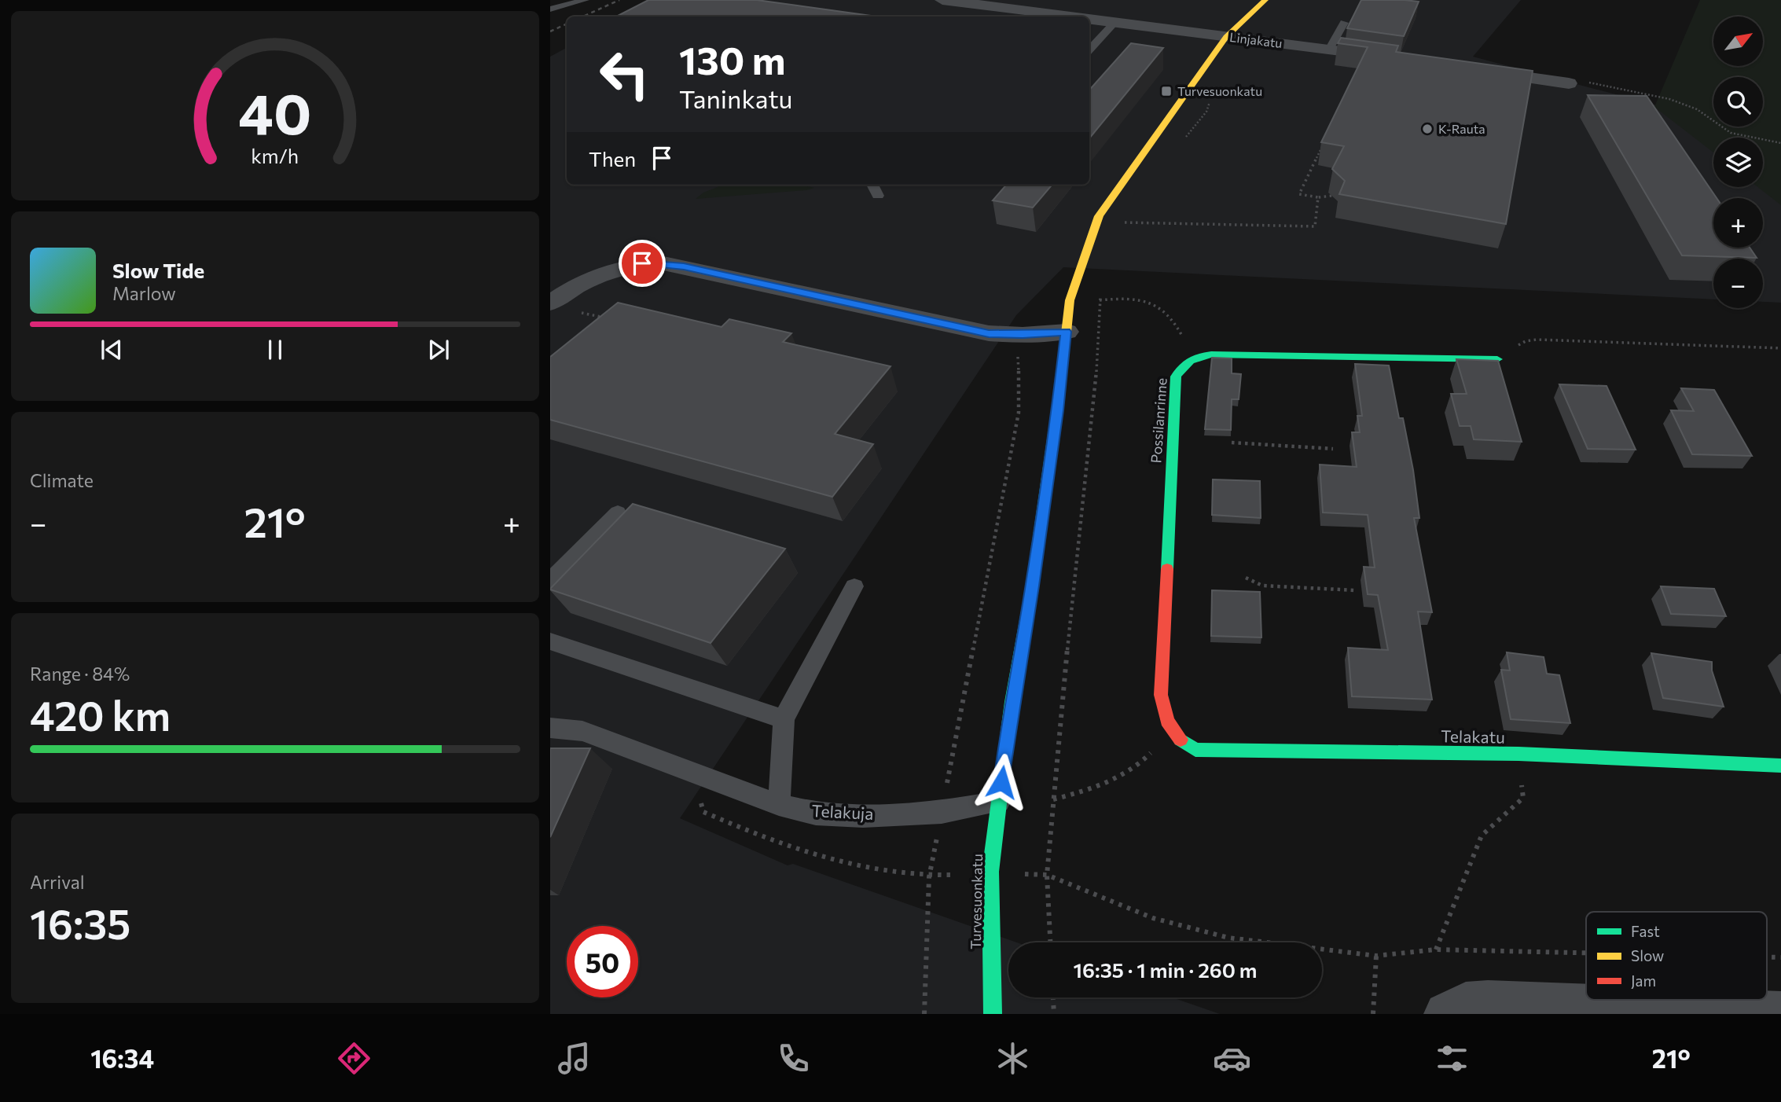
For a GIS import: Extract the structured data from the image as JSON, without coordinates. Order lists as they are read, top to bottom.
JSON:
{
  "streets": {
    "main road": ["Possilanrinne", "Telakatu", "Turvesuonkatu"],
    "street": ["Linjakatu"],
    "lane": ["Telakuja"]
  },
  "crossings": [
    ["Linjakatu", "Turvesuonkatu"],
    ["Possilanrinne", "Telakatu"],
    ["Telakuja", "Turvesuonkatu"]
  ],
  "places": {
    "transit": ["Turvesuonkatu"],
    "other": ["K-Rauta"]
  },
  "legend": ["Fast", "Slow", "Jam"],
  "north": "top right",
  "page": {
    "map_buttons": ["+", "−"],
    "turn": ["130 m", "Taninkatu"],
    "then": "Then",
    "song": ["Slow Tide", "Marlow"],
    "tile": [
      "Climate",
      ["Range · 84%", "420 km"],
      ["Arrival", "16:35"]
    ],
    "heat": ["−", "21°", "+"],
    "limit": "50",
    "trip": "16:35 · 1 min · 260 m",
    "tabs": ["16:34", "21°"],
    "gauge": ["40", "km/h"]
  }
}
